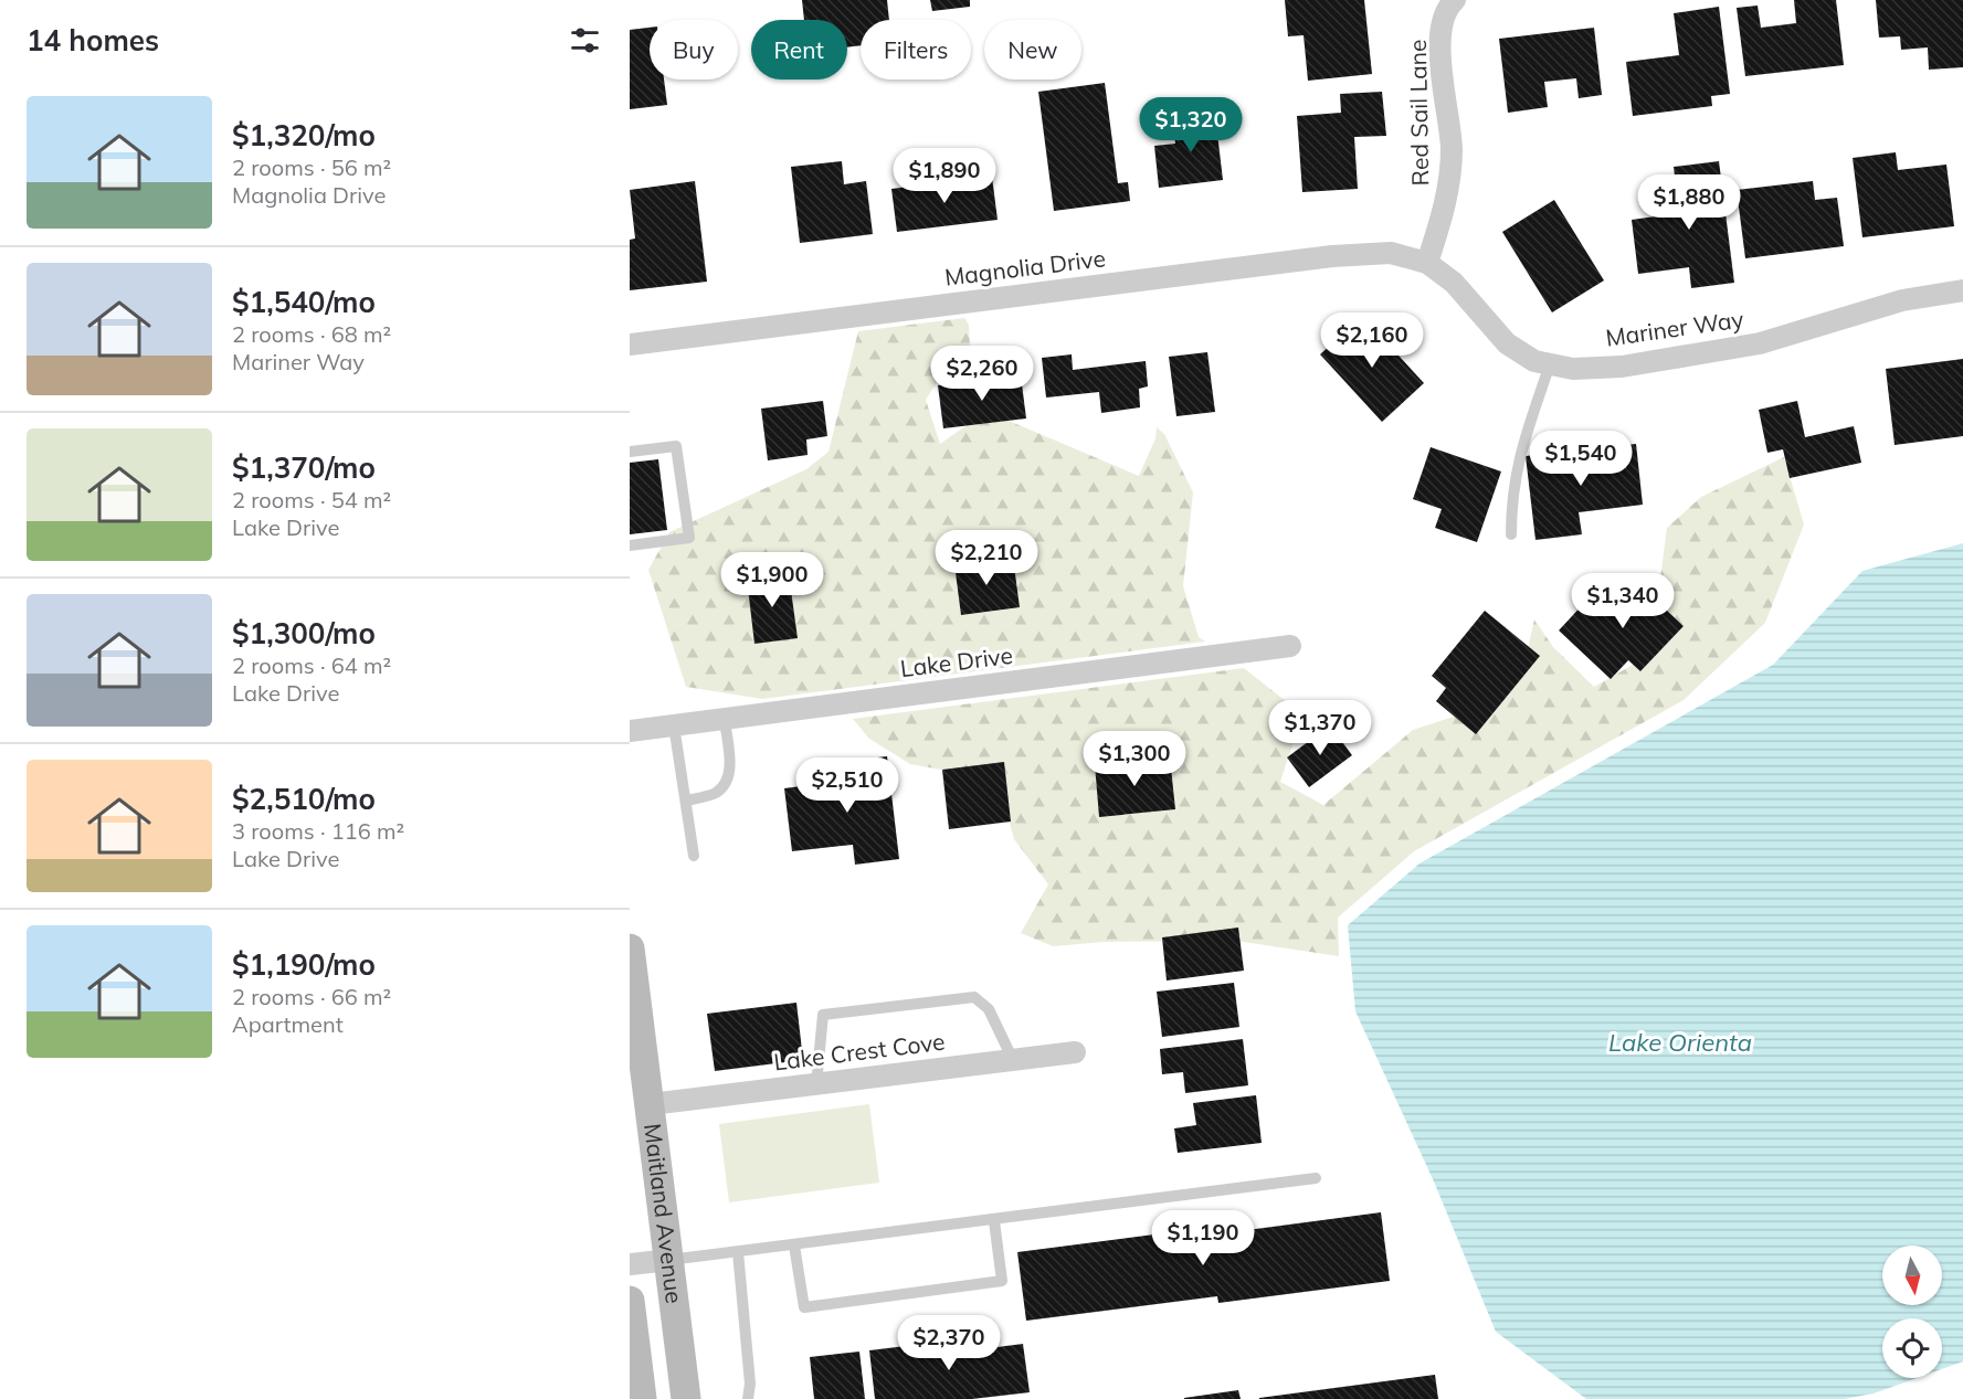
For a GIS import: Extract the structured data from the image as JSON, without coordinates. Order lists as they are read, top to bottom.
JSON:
{
  "streets": {
    "main road": ["Maitland Avenue"],
    "street": [
      "Red Sail Lane",
      "Magnolia Drive",
      "Mariner Way",
      "Lake Drive",
      "Lake Crest Cove"
    ]
  },
  "crossings": [
    ["Red Sail Lane", "Magnolia Drive"],
    ["Red Sail Lane", "Mariner Way"],
    ["Magnolia Drive", "Mariner Way"],
    ["Lake Crest Cove", "Maitland Avenue"]
  ],
  "water": ["Lake Orienta"],
  "north": "bottom",
  "page": {
    "heading": "14 homes",
    "chip": [
      "Buy",
      "Rent",
      "Filters",
      "New"
    ],
    "list": [
      {
        "name": "$1,320/mo",
        "note": "2 rooms · 56 m² · Magnolia Drive"
      },
      {
        "name": "$1,540/mo",
        "note": "2 rooms · 68 m² · Mariner Way"
      },
      {
        "name": "$1,370/mo",
        "note": "2 rooms · 54 m² · Lake Drive"
      },
      {
        "name": "$1,300/mo",
        "note": "2 rooms · 64 m² · Lake Drive"
      },
      {
        "name": "$2,510/mo",
        "note": "3 rooms · 116 m² · Lake Drive"
      },
      {
        "name": "$1,190/mo",
        "note": "2 rooms · 66 m² · Apartment"
      }
    ],
    "price": [
      "$1,320",
      "$1,890",
      "$1,880",
      "$2,160",
      "$2,260",
      "$1,540",
      "$2,210",
      "$1,900",
      "$1,340",
      "$1,370",
      "$1,300",
      "$2,510",
      "$1,190",
      "$2,370"
    ]
  }
}
